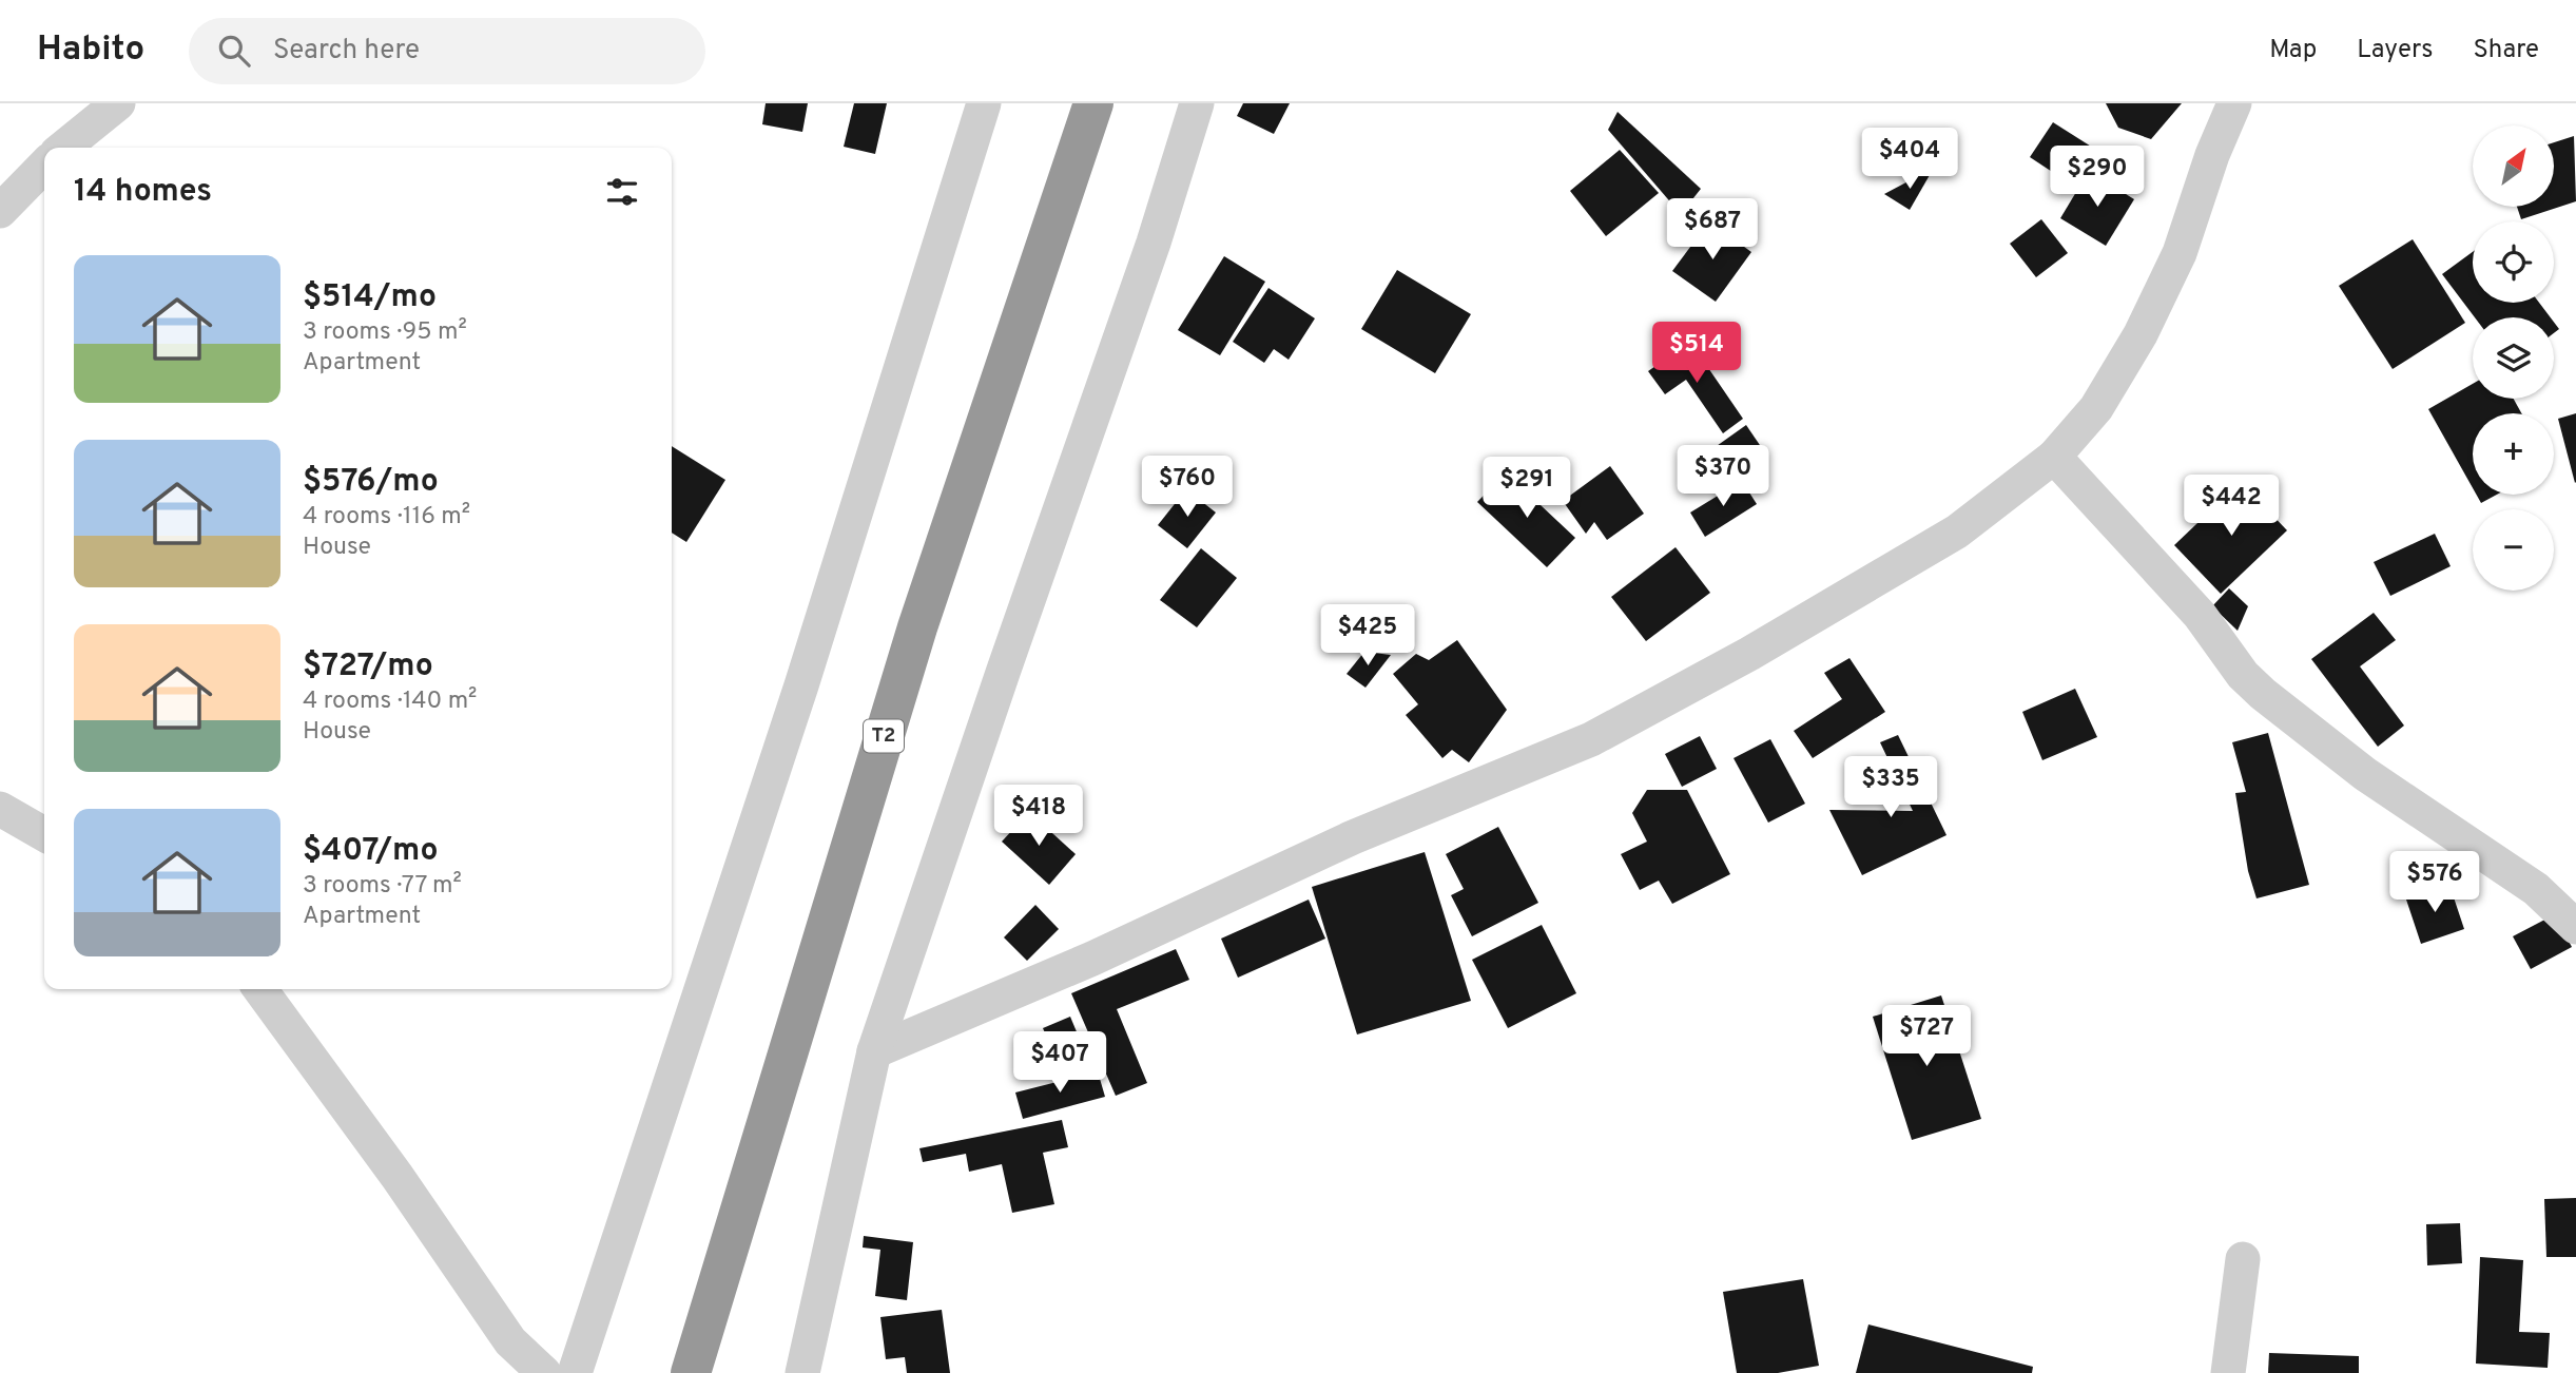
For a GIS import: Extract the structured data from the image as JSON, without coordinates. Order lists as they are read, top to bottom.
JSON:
{
  "streets": {
    "highway": ["T2"]
  },
  "north": "top right",
  "page": {
    "header": "Habito",
    "search": "Search here",
    "nav": ["Map", "Layers", "Share"],
    "map_buttons": ["+", "−"],
    "price": [
      "$404",
      "$290",
      "$687",
      "$514",
      "$370",
      "$760",
      "$291",
      "$442",
      "$425",
      "$335",
      "$418",
      "$576",
      "$727",
      "$407"
    ],
    "heading": "14 homes",
    "list": [
      {
        "name": "$514/mo",
        "note": "3 rooms · 95 m² · Apartment"
      },
      {
        "name": "$576/mo",
        "note": "4 rooms · 116 m² · House"
      },
      {
        "name": "$727/mo",
        "note": "4 rooms · 140 m² · House"
      },
      {
        "name": "$407/mo",
        "note": "3 rooms · 77 m² · Apartment"
      }
    ]
  }
}
